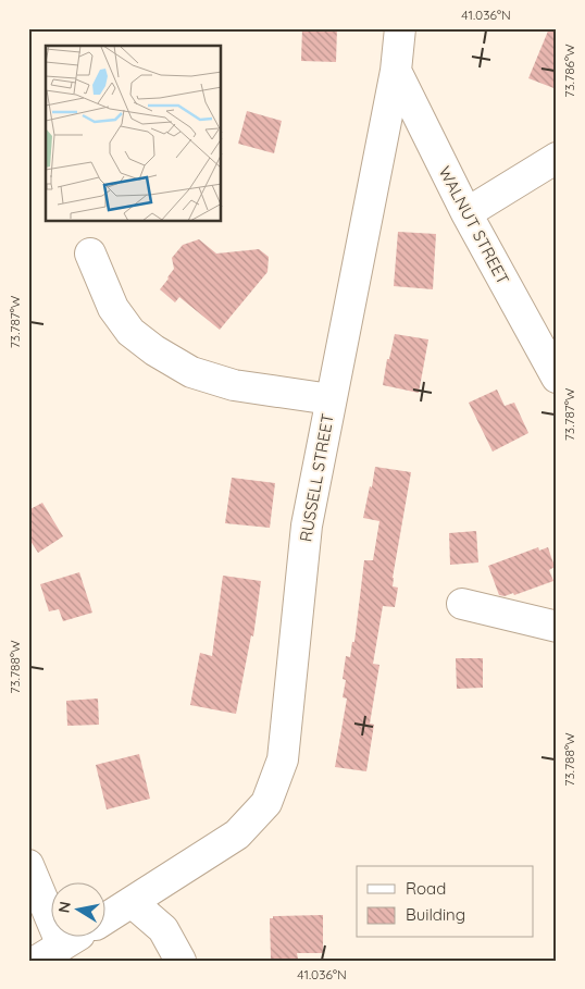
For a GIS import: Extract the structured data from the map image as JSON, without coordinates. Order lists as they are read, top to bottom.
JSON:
{
  "streets": {
    "street": ["WALNUT STREET", "RUSSELL STREET"]
  },
  "crossings": [
    ["WALNUT STREET", "RUSSELL STREET"]
  ],
  "legend": ["Road", "Building"],
  "north": "left",
  "coordinates": [
    "41.036°N",
    "73.786°W",
    "73.787°W",
    "73.788°W"
  ]
}
